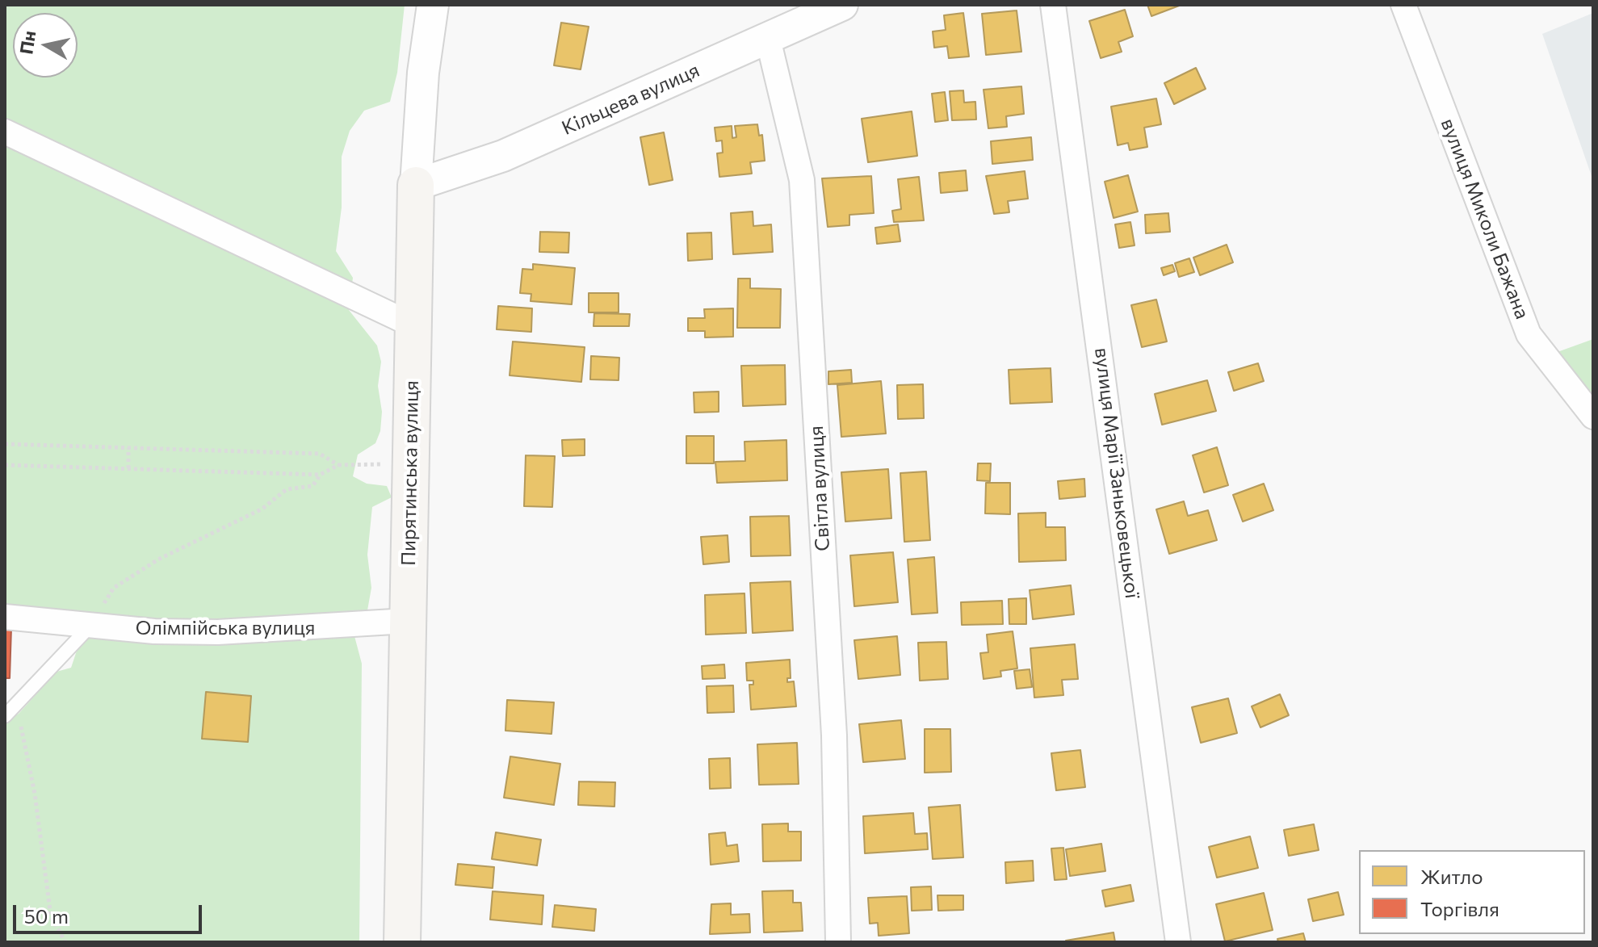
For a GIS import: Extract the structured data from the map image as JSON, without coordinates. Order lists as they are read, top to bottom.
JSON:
{
  "streets": {
    "main road": ["Пирятинська вулиця"],
    "street": [
      "Кільцева вулиця",
      "вулиця Миколи Бажана",
      "вулиця Марії Заньковецької",
      "Світла вулиця",
      "Олімпійська вулиця"
    ]
  },
  "crossings": [
    ["Кільцева вулиця", "Пирятинська вулиця"],
    ["Кільцева вулиця", "Світла вулиця"],
    ["Пирятинська вулиця", "Олімпійська вулиця"]
  ],
  "legend": ["Житло", "Торгівля"],
  "scale_bar": "50 m",
  "north": "left"
}
